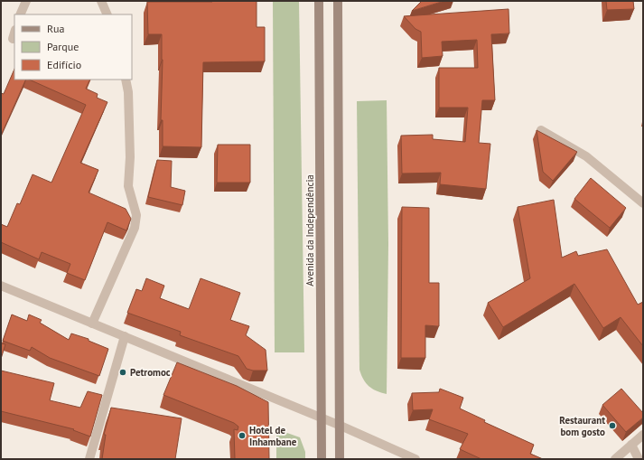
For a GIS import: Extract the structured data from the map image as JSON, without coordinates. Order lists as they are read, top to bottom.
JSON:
{
  "streets": {
    "main road": ["Avenida da Independência"]
  },
  "places": ["Petromoc", "Restaurant bom gosto", "Hotel de Inhambane"],
  "legend": ["Rua", "Parque", "Edifício"]
}
